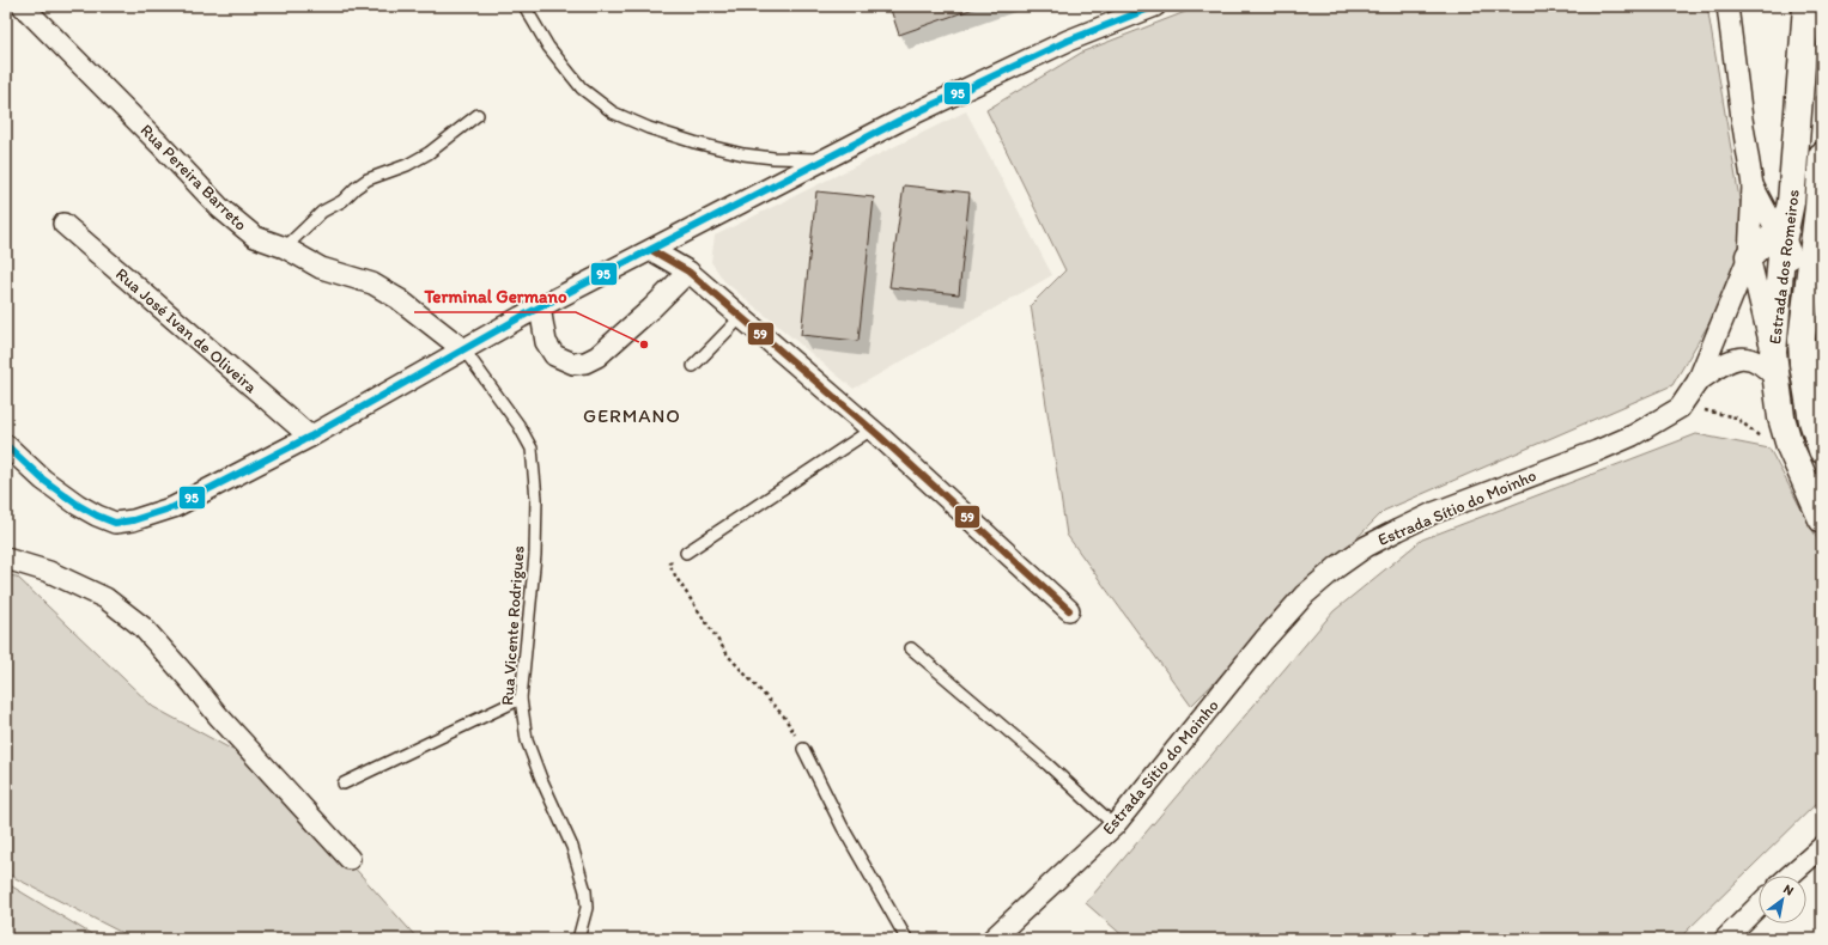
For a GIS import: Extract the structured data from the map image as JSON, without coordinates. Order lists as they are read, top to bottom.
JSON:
{
  "streets": {
    "main road": ["Estrada dos Romeiros"],
    "street": ["Rua Pereira Barreto", "Rua José Ivan de Oliveira", "Estrada Sítio do Moinho"],
    "lane": ["Rua Vicente Rodrigues"]
  },
  "crossings": [
    ["Rua Pereira Barreto", "Rua Vicente Rodrigues"]
  ],
  "districts": ["GERMANO"],
  "places": ["Terminal Germano"],
  "lines": ["transit line 95", "transit line 59"],
  "north": "top right"
}
